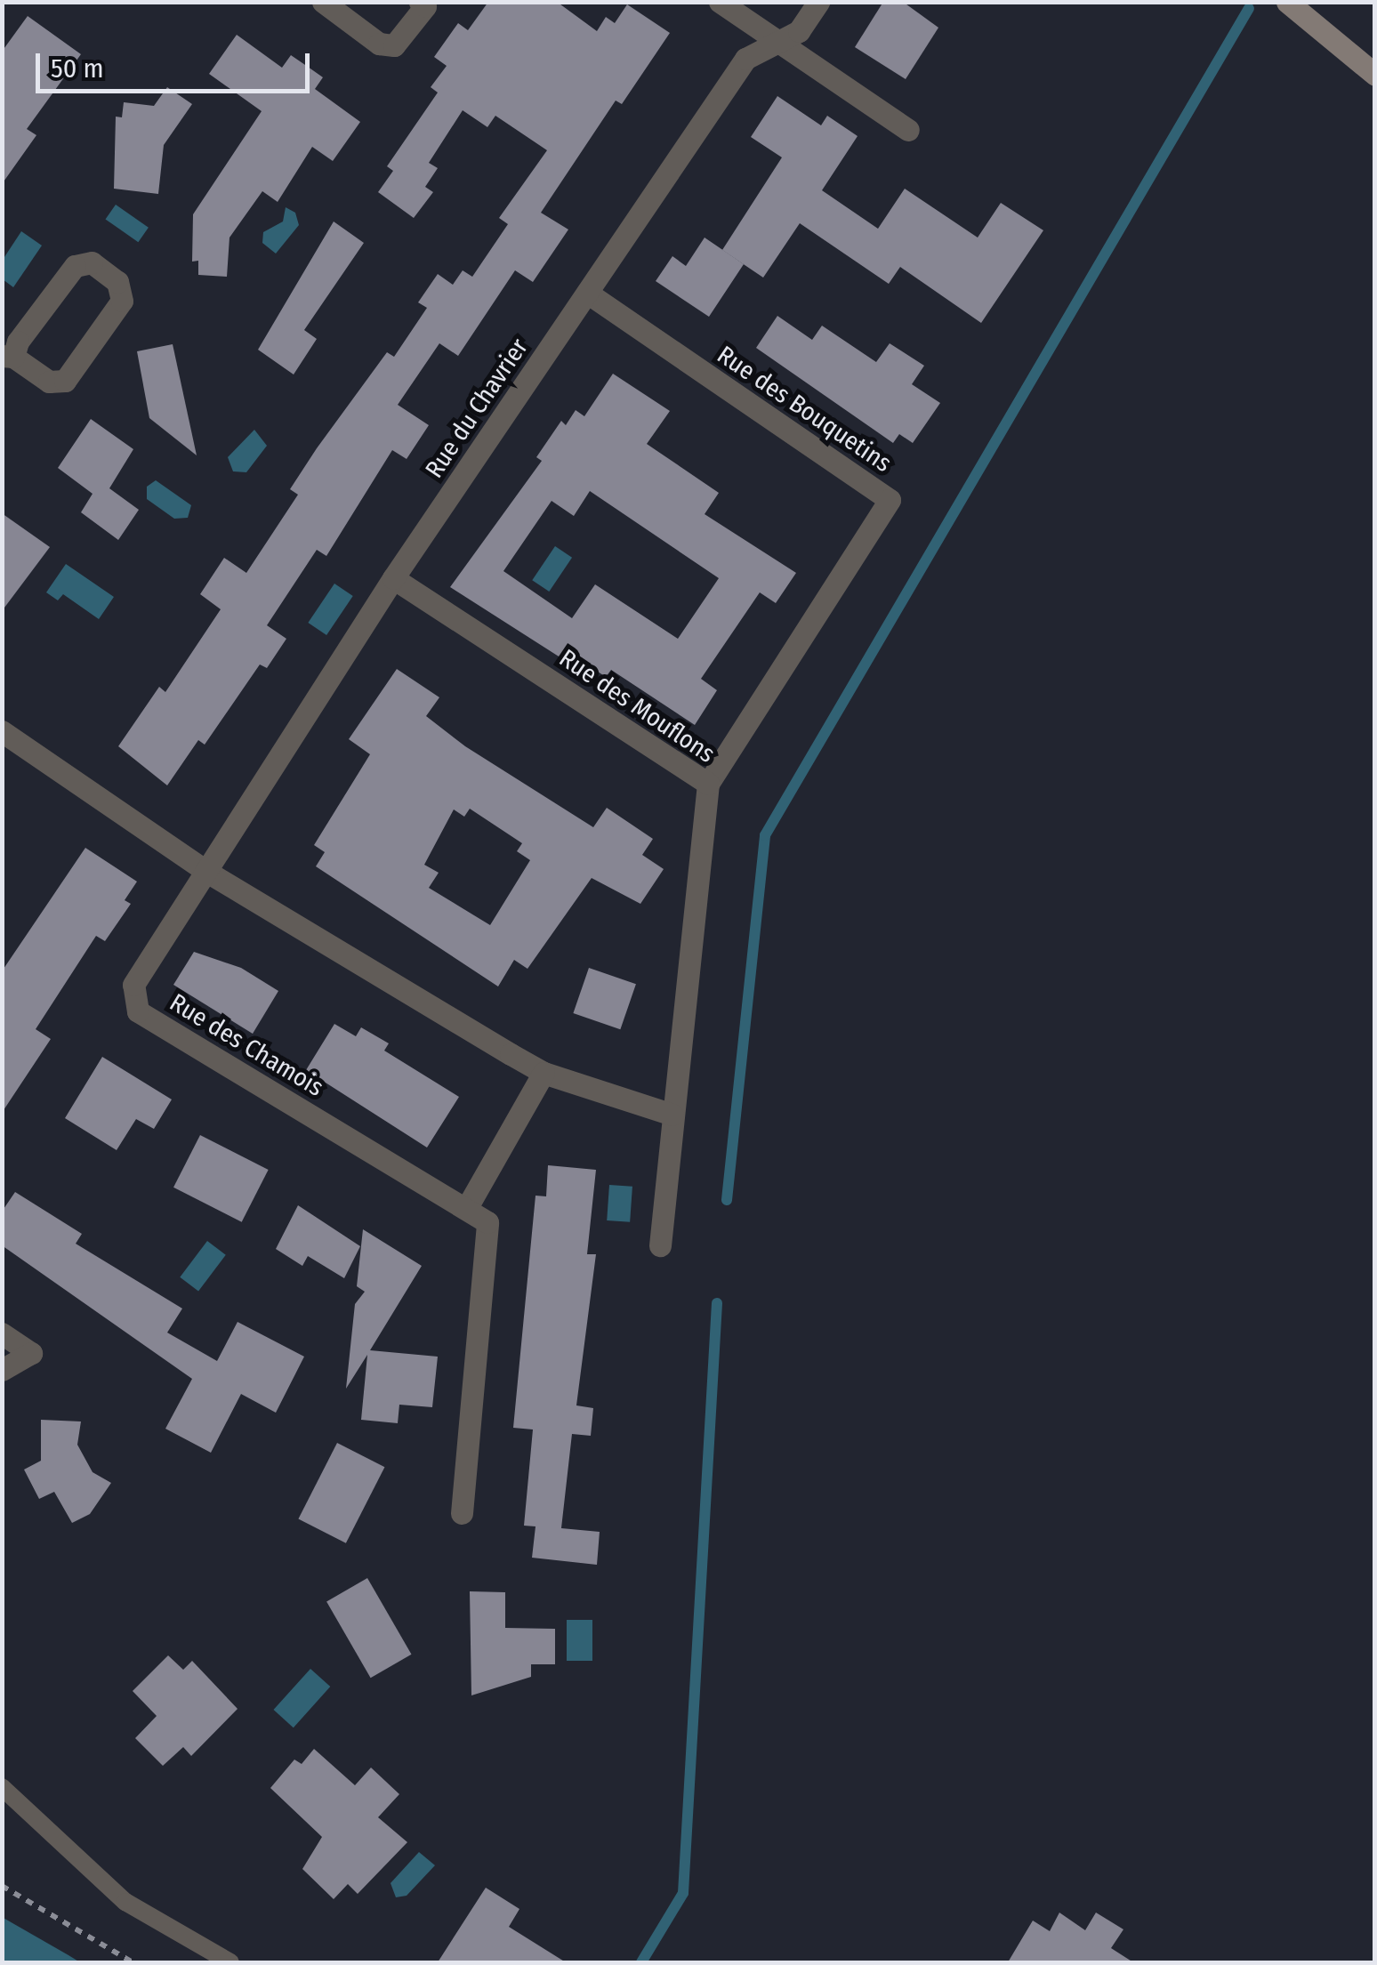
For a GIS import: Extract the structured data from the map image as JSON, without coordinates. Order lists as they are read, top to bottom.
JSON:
{
  "streets": {
    "street": [
      "Rue du Chavrier",
      "Rue des Bouquetins",
      "Rue des Mouflons",
      "Rue des Chamois"
    ]
  },
  "crossings": [
    ["Rue du Chavrier", "Rue des Bouquetins"],
    ["Rue du Chavrier", "Rue des Mouflons"],
    ["Rue du Chavrier", "Rue des Chamois"],
    ["Rue des Bouquetins", "Rue des Mouflons"]
  ],
  "scale_bar": "50 m"
}
